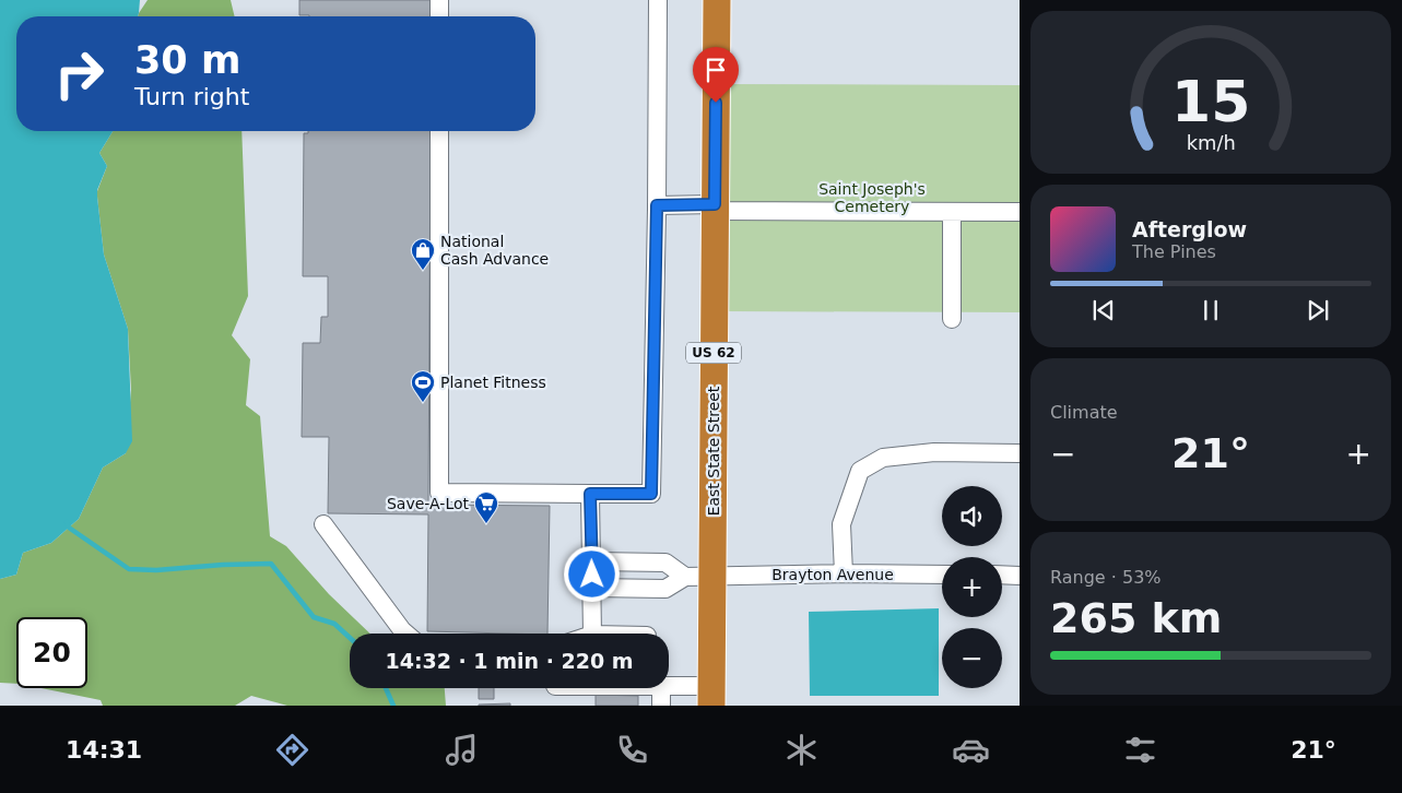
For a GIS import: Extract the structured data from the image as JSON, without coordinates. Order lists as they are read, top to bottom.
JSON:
{
  "streets": {
    "highway": ["US 62", "East State Street"],
    "street": ["Brayton Avenue"]
  },
  "crossings": [
    ["East State Street", "Brayton Avenue"]
  ],
  "parks": ["Saint Joseph's Cemetery"],
  "places": {
    "shop": ["National Cash Advance"],
    "sports": ["Planet Fitness"],
    "supermarket": ["Save-A-Lot"]
  },
  "page": {
    "turn": ["30 m", "Turn right"],
    "song": ["Afterglow", "The Pines"],
    "tile": [
      "Climate",
      ["Range · 53%", "265 km"]
    ],
    "heat": ["−", "21°", "+"],
    "map_buttons": ["+", "−"],
    "limit": "20",
    "trip": "14:32 · 1 min · 220 m",
    "tabs": ["14:31", "21°"],
    "gauge": ["15", "km/h"]
  }
}
